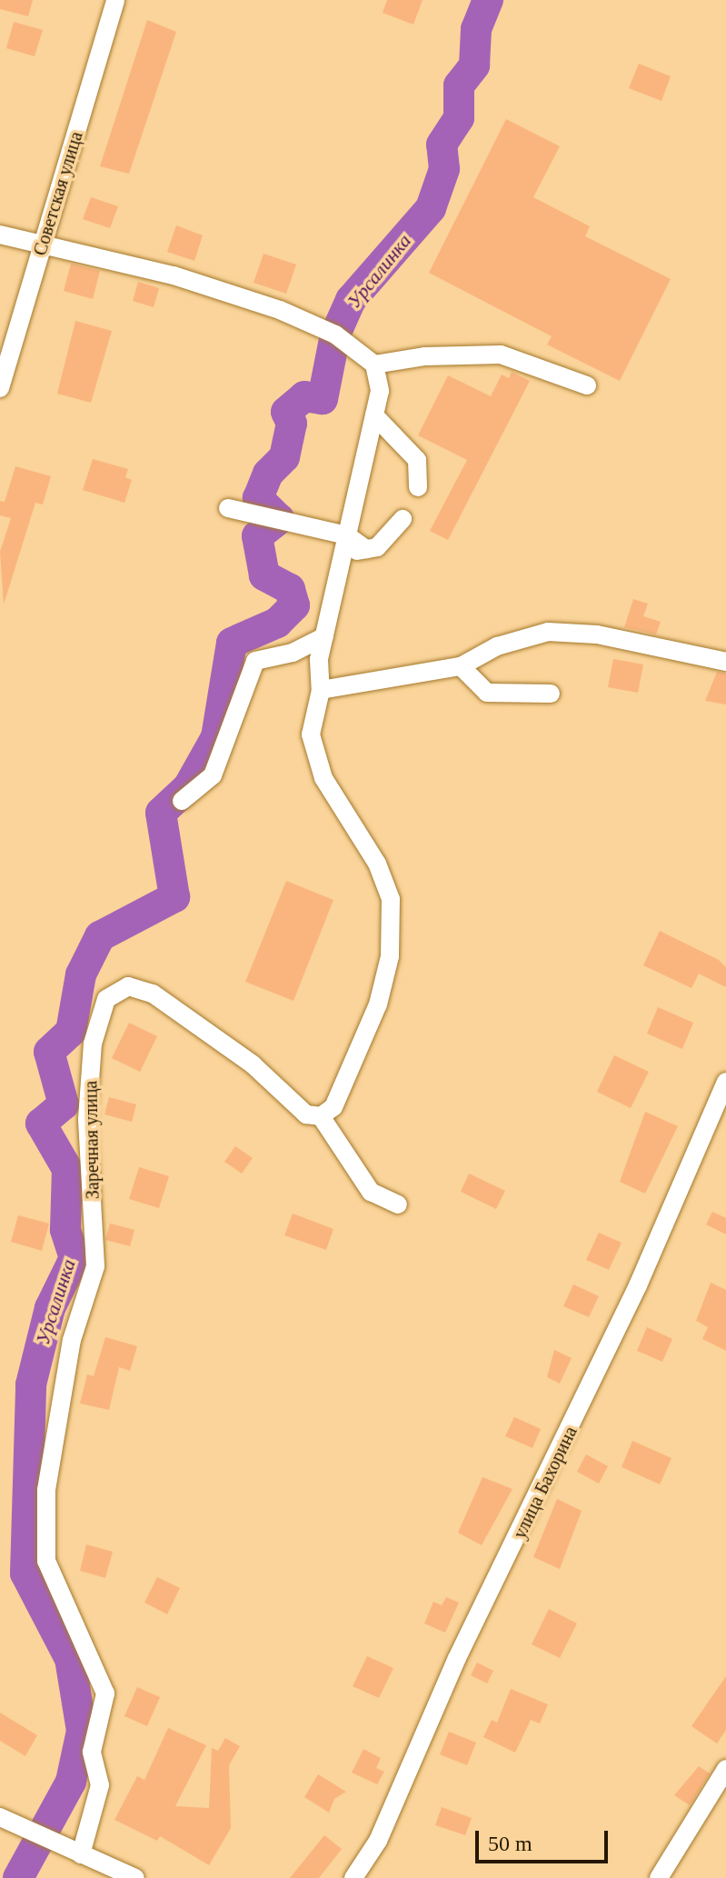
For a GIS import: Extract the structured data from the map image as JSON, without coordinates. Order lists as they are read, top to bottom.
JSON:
{
  "streets": {
    "street": ["Советская улица", "Заречная улица", "улица Бахорина"]
  },
  "water": ["Урсалинка"],
  "scale_bar": "50 m"
}
